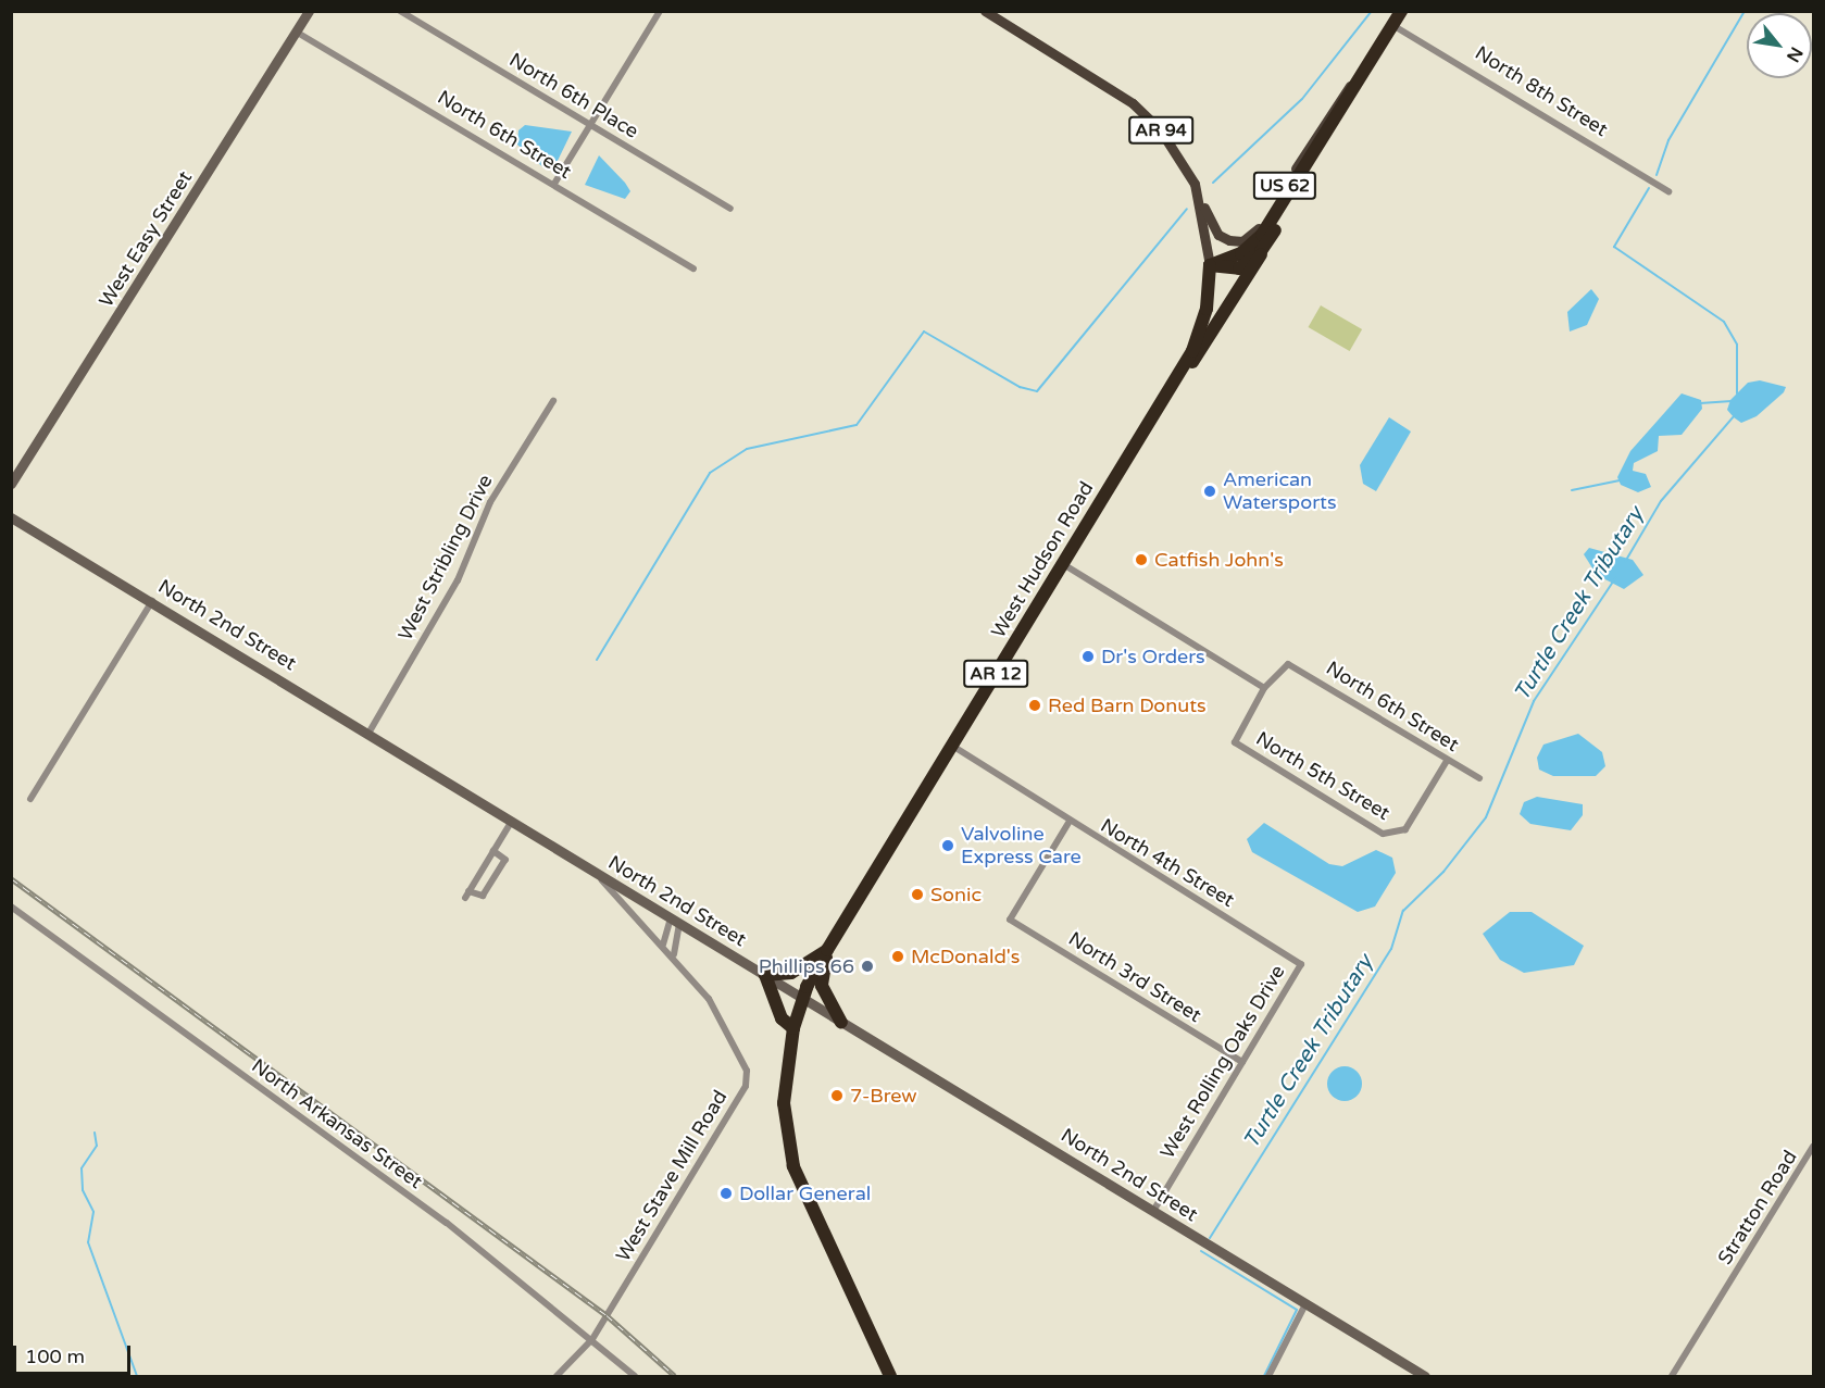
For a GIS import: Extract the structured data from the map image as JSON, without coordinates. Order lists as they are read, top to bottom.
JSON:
{
  "streets": {
    "highway": ["US 62", "West Hudson Road", "AR 12"],
    "main road": ["AR 94", "West Easy Street", "North 2nd Street"],
    "street": [
      "North 8th Street",
      "North 6th Place",
      "North 6th Street",
      "West Stribling Drive",
      "North 5th Street",
      "North 4th Street",
      "North 3rd Street",
      "West Rolling Oaks Drive",
      "North Arkansas Street",
      "West Stave Mill Road",
      "Stratton Road"
    ]
  },
  "crossings": [
    ["AR 94", "US 62"],
    ["AR 94", "West Hudson Road"],
    ["North 6th Street", "West Easy Street"],
    ["North 6th Street", "North 5th Street"],
    ["US 62", "West Hudson Road"],
    ["US 62", "AR 12"],
    ["West Stribling Drive", "North 2nd Street"],
    ["West Hudson Road", "North 2nd Street"],
    ["West Hudson Road", "AR 12"],
    ["West Hudson Road", "North 4th Street"],
    ["North 2nd Street", "AR 12"],
    ["North 2nd Street", "West Rolling Oaks Drive"],
    ["North 2nd Street", "West Stave Mill Road"],
    ["North 4th Street", "North 3rd Street"],
    ["North 4th Street", "West Rolling Oaks Drive"],
    ["North 3rd Street", "West Rolling Oaks Drive"],
    ["North Arkansas Street", "West Stave Mill Road"]
  ],
  "water": ["Turtle Creek Tributary"],
  "places": [
    "American Watersports",
    "Catfish John's",
    "Dr's Orders",
    "Red Barn Donuts",
    "Valvoline Express Care",
    "Sonic",
    "McDonald's",
    "Phillips 66",
    "7-Brew",
    "Dollar General"
  ],
  "scale_bar": "100 m",
  "north": "bottom right"
}
